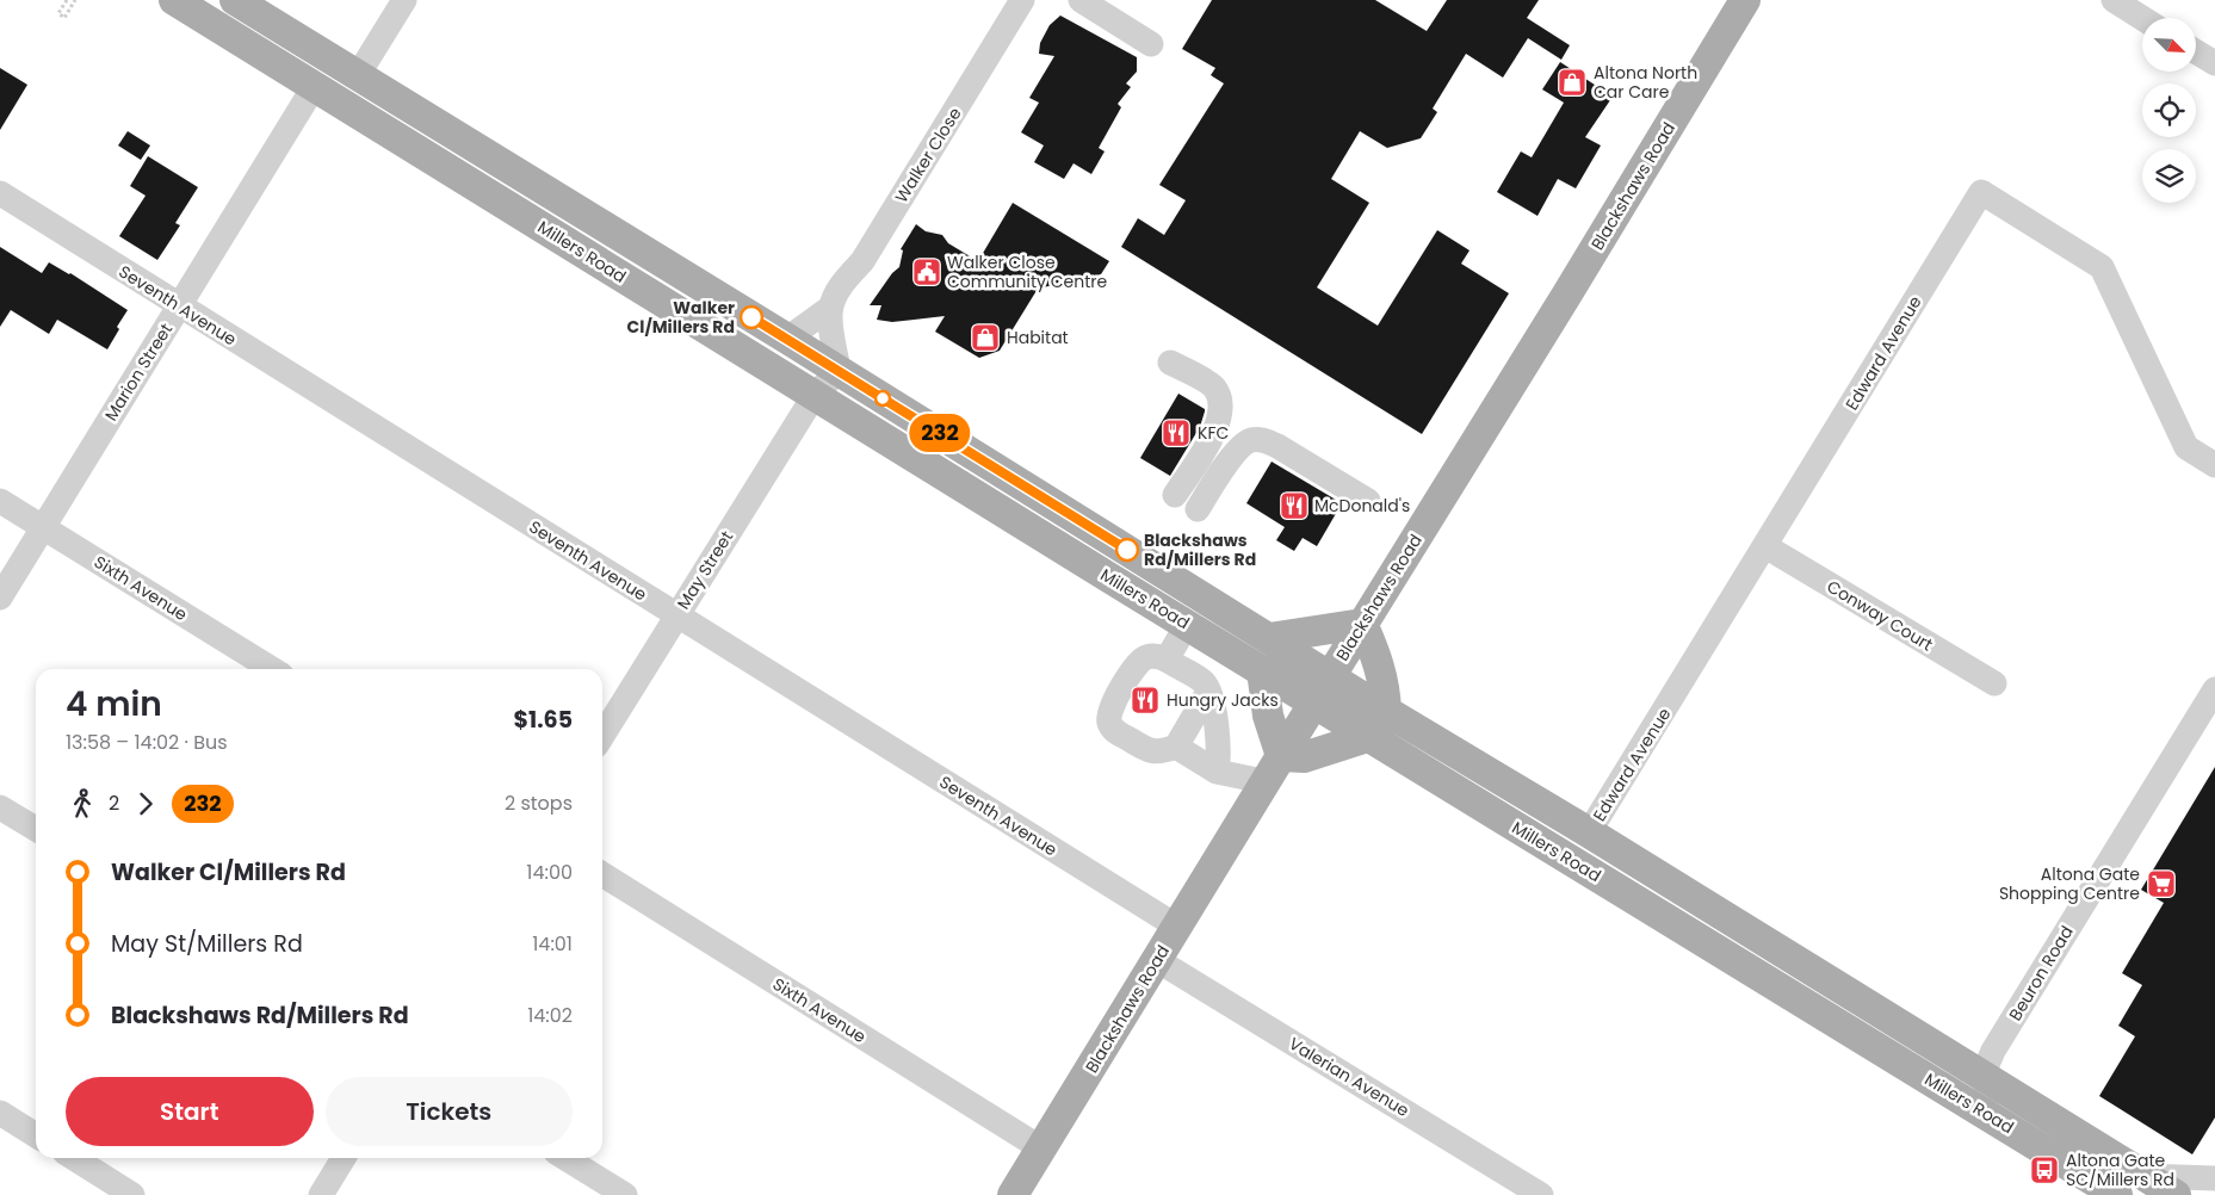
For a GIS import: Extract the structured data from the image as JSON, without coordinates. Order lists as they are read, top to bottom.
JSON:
{
  "streets": {
    "main road": ["Blackshaws Road", "Millers Road"],
    "street": [
      "Walker Close",
      "Seventh Avenue",
      "Edward Avenue",
      "Marion Street",
      "May Street",
      "Sixth Avenue",
      "Conway Court",
      "Beuron Road",
      "Valerian Avenue"
    ]
  },
  "crossings": [
    ["Walker Close", "Millers Road"],
    ["Blackshaws Road", "Millers Road"],
    ["Blackshaws Road", "Seventh Avenue"],
    ["Blackshaws Road", "Sixth Avenue"],
    ["Blackshaws Road", "Valerian Avenue"],
    ["Millers Road", "Edward Avenue"],
    ["Millers Road", "Marion Street"],
    ["Millers Road", "May Street"],
    ["Millers Road", "Beuron Road"],
    ["Seventh Avenue", "Marion Street"],
    ["Seventh Avenue", "May Street"],
    ["Edward Avenue", "Conway Court"],
    ["Marion Street", "Sixth Avenue"]
  ],
  "places": {
    "shop": ["Altona North Car Care", "Habitat"],
    "public building": ["Walker Close Community Centre"],
    "other": ["Walker Cl/Millers Rd", "Blackshaws Rd/Millers Rd"],
    "restaurant": ["KFC", "McDonald's", "Hungry Jacks"],
    "supermarket": ["Altona Gate Shopping Centre"],
    "bus stop": ["Altona Gate SC/Millers Rd"]
  },
  "lines": ["bus line 232"],
  "north": "bottom right",
  "page": {
    "on_map": "232",
    "heading": ["4 min", "13:58 – 14:02 · Bus", "$1.65"],
    "legs": ["2", "232", "2 stops"],
    "list": [
      {
        "name": "Walker Cl/Millers Rd",
        "value": "14:00"
      },
      {
        "name": "May St/Millers Rd",
        "value": "14:01"
      },
      {
        "name": "Blackshaws Rd/Millers Rd",
        "value": "14:02"
      }
    ],
    "buttons": ["Start", "Tickets"]
  }
}
